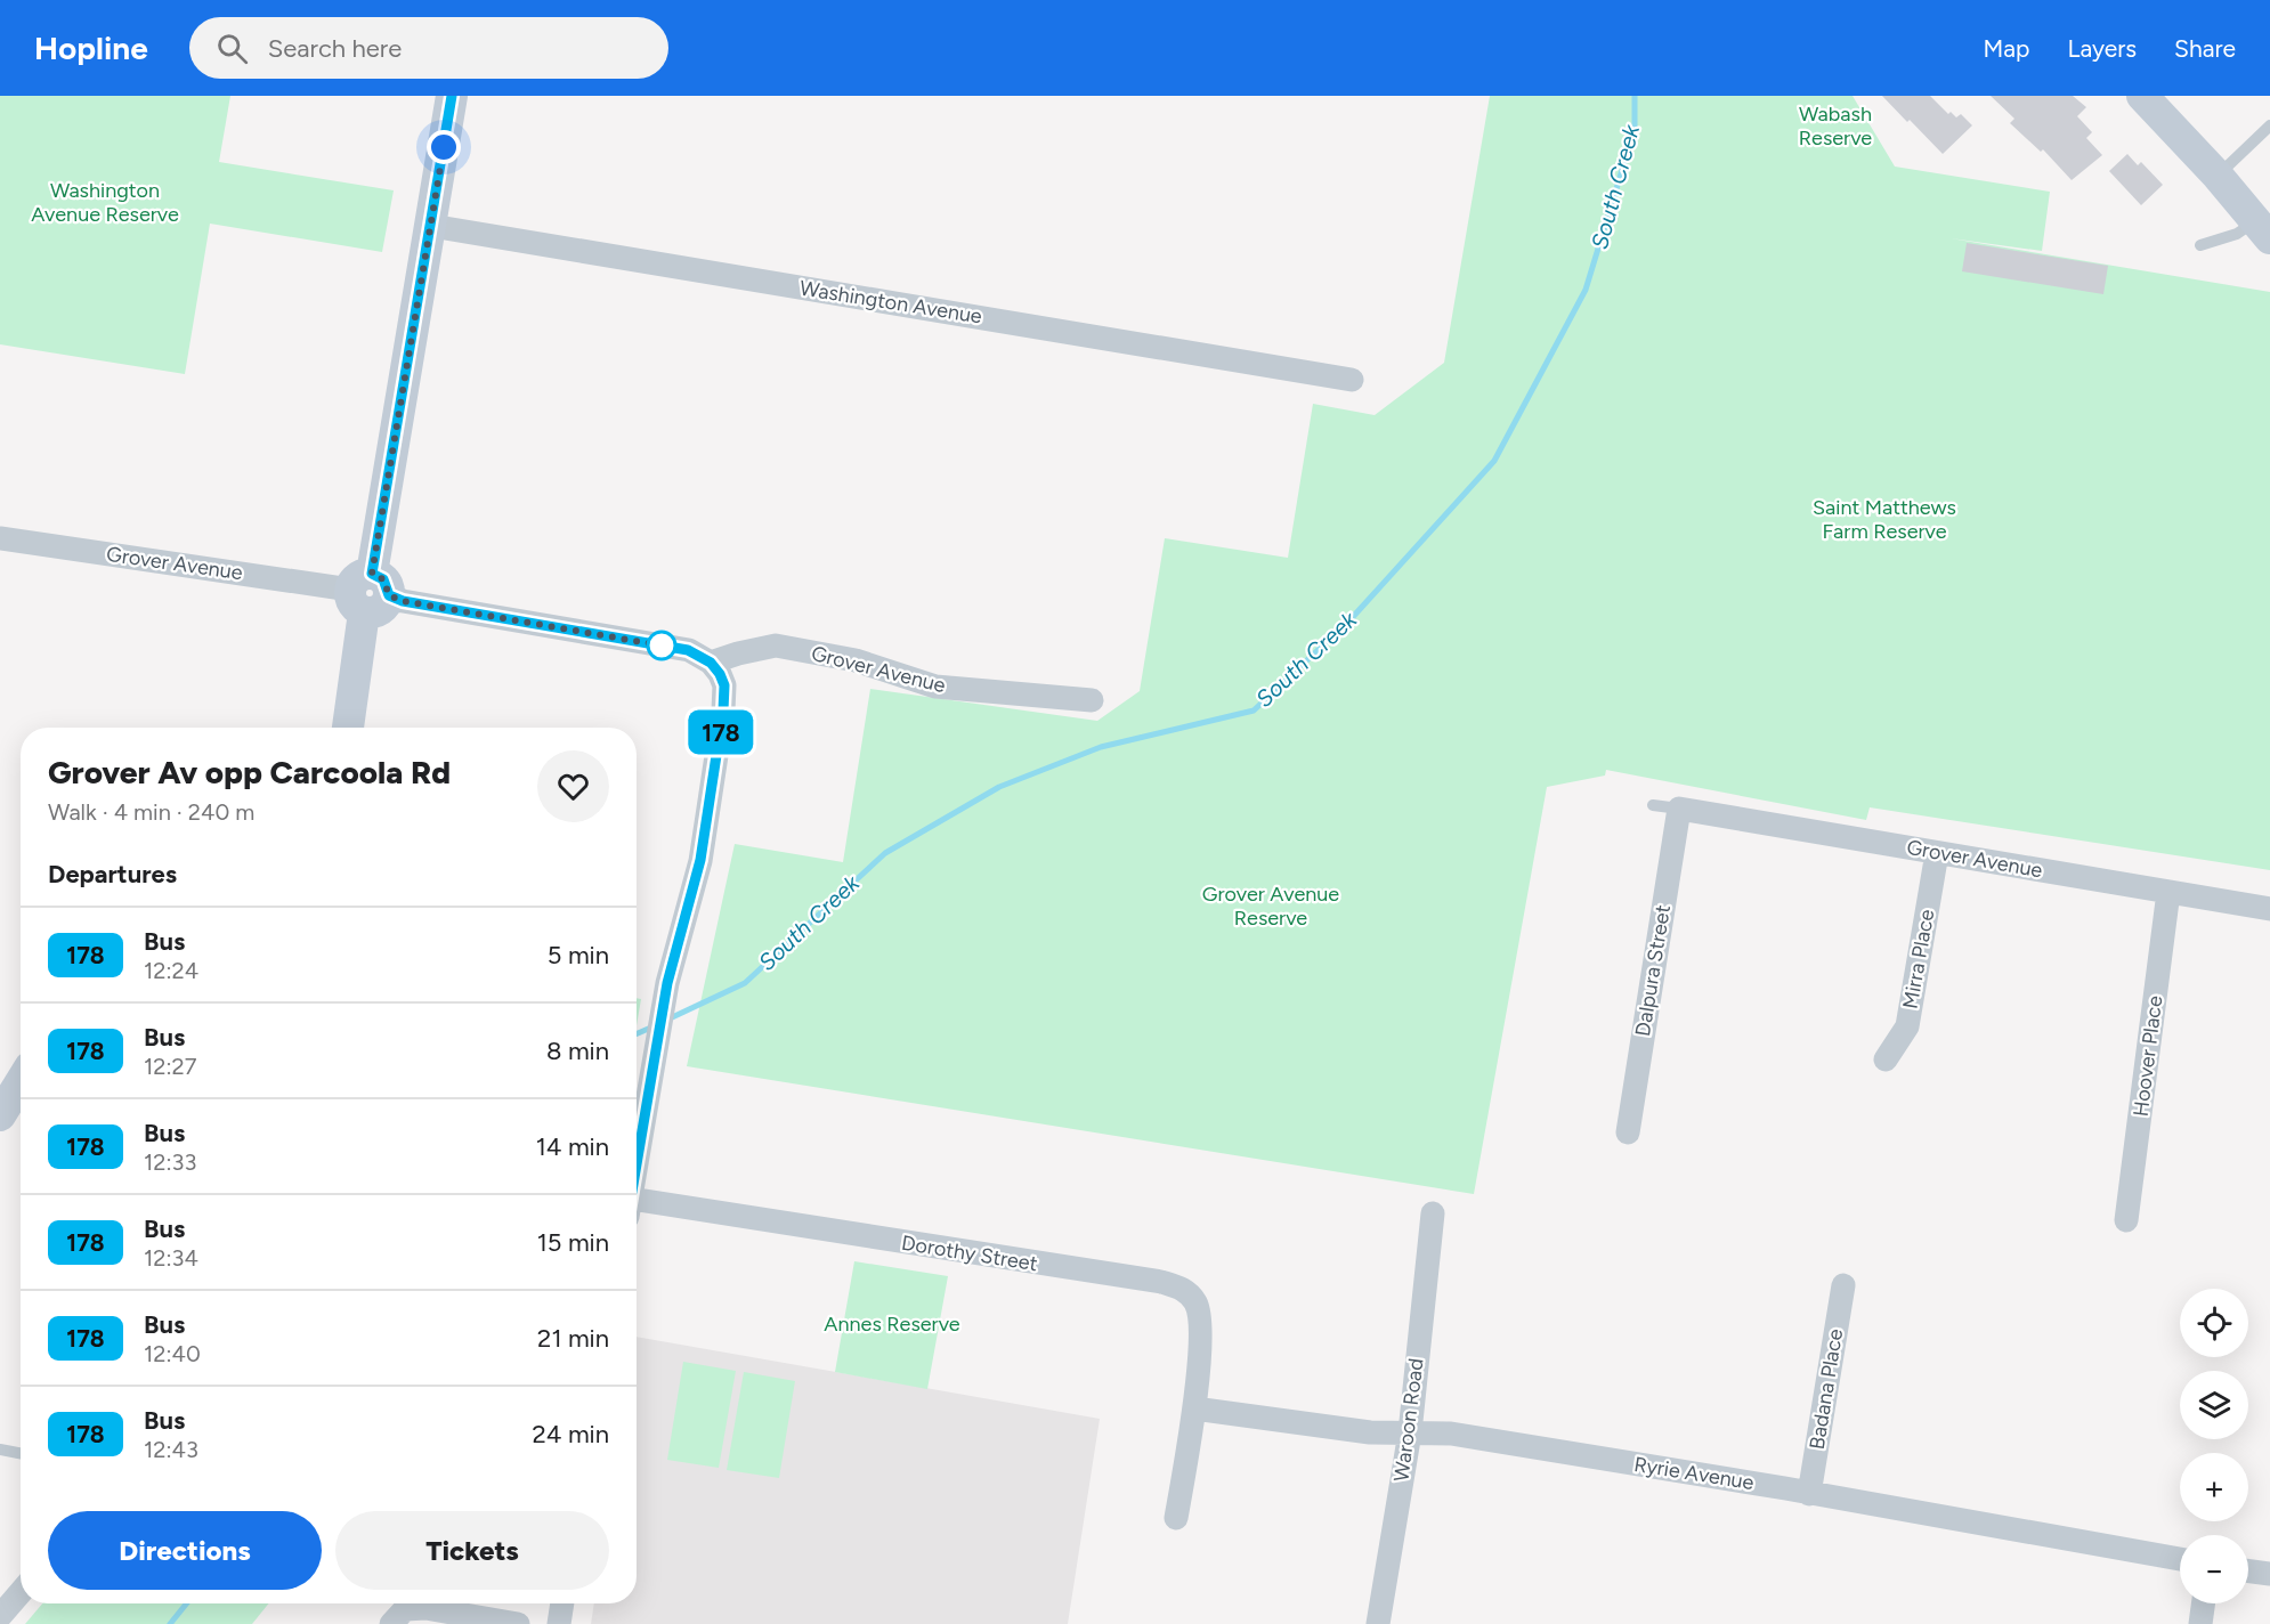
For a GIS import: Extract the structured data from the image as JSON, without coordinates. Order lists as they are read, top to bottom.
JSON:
{
  "streets": {
    "street": [
      "Washington Avenue",
      "Grover Avenue",
      "Mirra Place",
      "Dalpura Street",
      "Hoover Place",
      "Dorothy Street",
      "Badana Place",
      "Waroon Road",
      "Ryrie Avenue"
    ]
  },
  "crossings": [
    ["Grover Avenue", "Mirra Place"],
    ["Grover Avenue", "Dalpura Street"],
    ["Grover Avenue", "Hoover Place"],
    ["Dorothy Street", "Ryrie Avenue"],
    ["Badana Place", "Ryrie Avenue"],
    ["Waroon Road", "Ryrie Avenue"]
  ],
  "water": ["South Creek"],
  "parks": [
    "Wabash Reserve",
    "Washington Avenue Reserve",
    "Saint Matthews Farm Reserve",
    "Grover Avenue Reserve",
    "Annes Reserve"
  ],
  "lines": ["bus line 178"],
  "page": {
    "header": "Hopline",
    "search": "Search here",
    "nav": ["Map", "Layers", "Share"],
    "on_map": "178",
    "heading": [
      ["Grover Av opp Carcoola Rd", "Walk · 4 min · 240 m"],
      "Departures"
    ],
    "list": [
      {
        "mark": "178",
        "name": "Bus",
        "note": "12:24",
        "value": "5 min"
      },
      {
        "mark": "178",
        "name": "Bus",
        "note": "12:27",
        "value": "8 min"
      },
      {
        "mark": "178",
        "name": "Bus",
        "note": "12:33",
        "value": "14 min"
      },
      {
        "mark": "178",
        "name": "Bus",
        "note": "12:34",
        "value": "15 min"
      },
      {
        "mark": "178",
        "name": "Bus",
        "note": "12:40",
        "value": "21 min"
      },
      {
        "mark": "178",
        "name": "Bus",
        "note": "12:43",
        "value": "24 min"
      }
    ],
    "map_buttons": ["+", "−"],
    "buttons": ["Directions", "Tickets"]
  }
}
